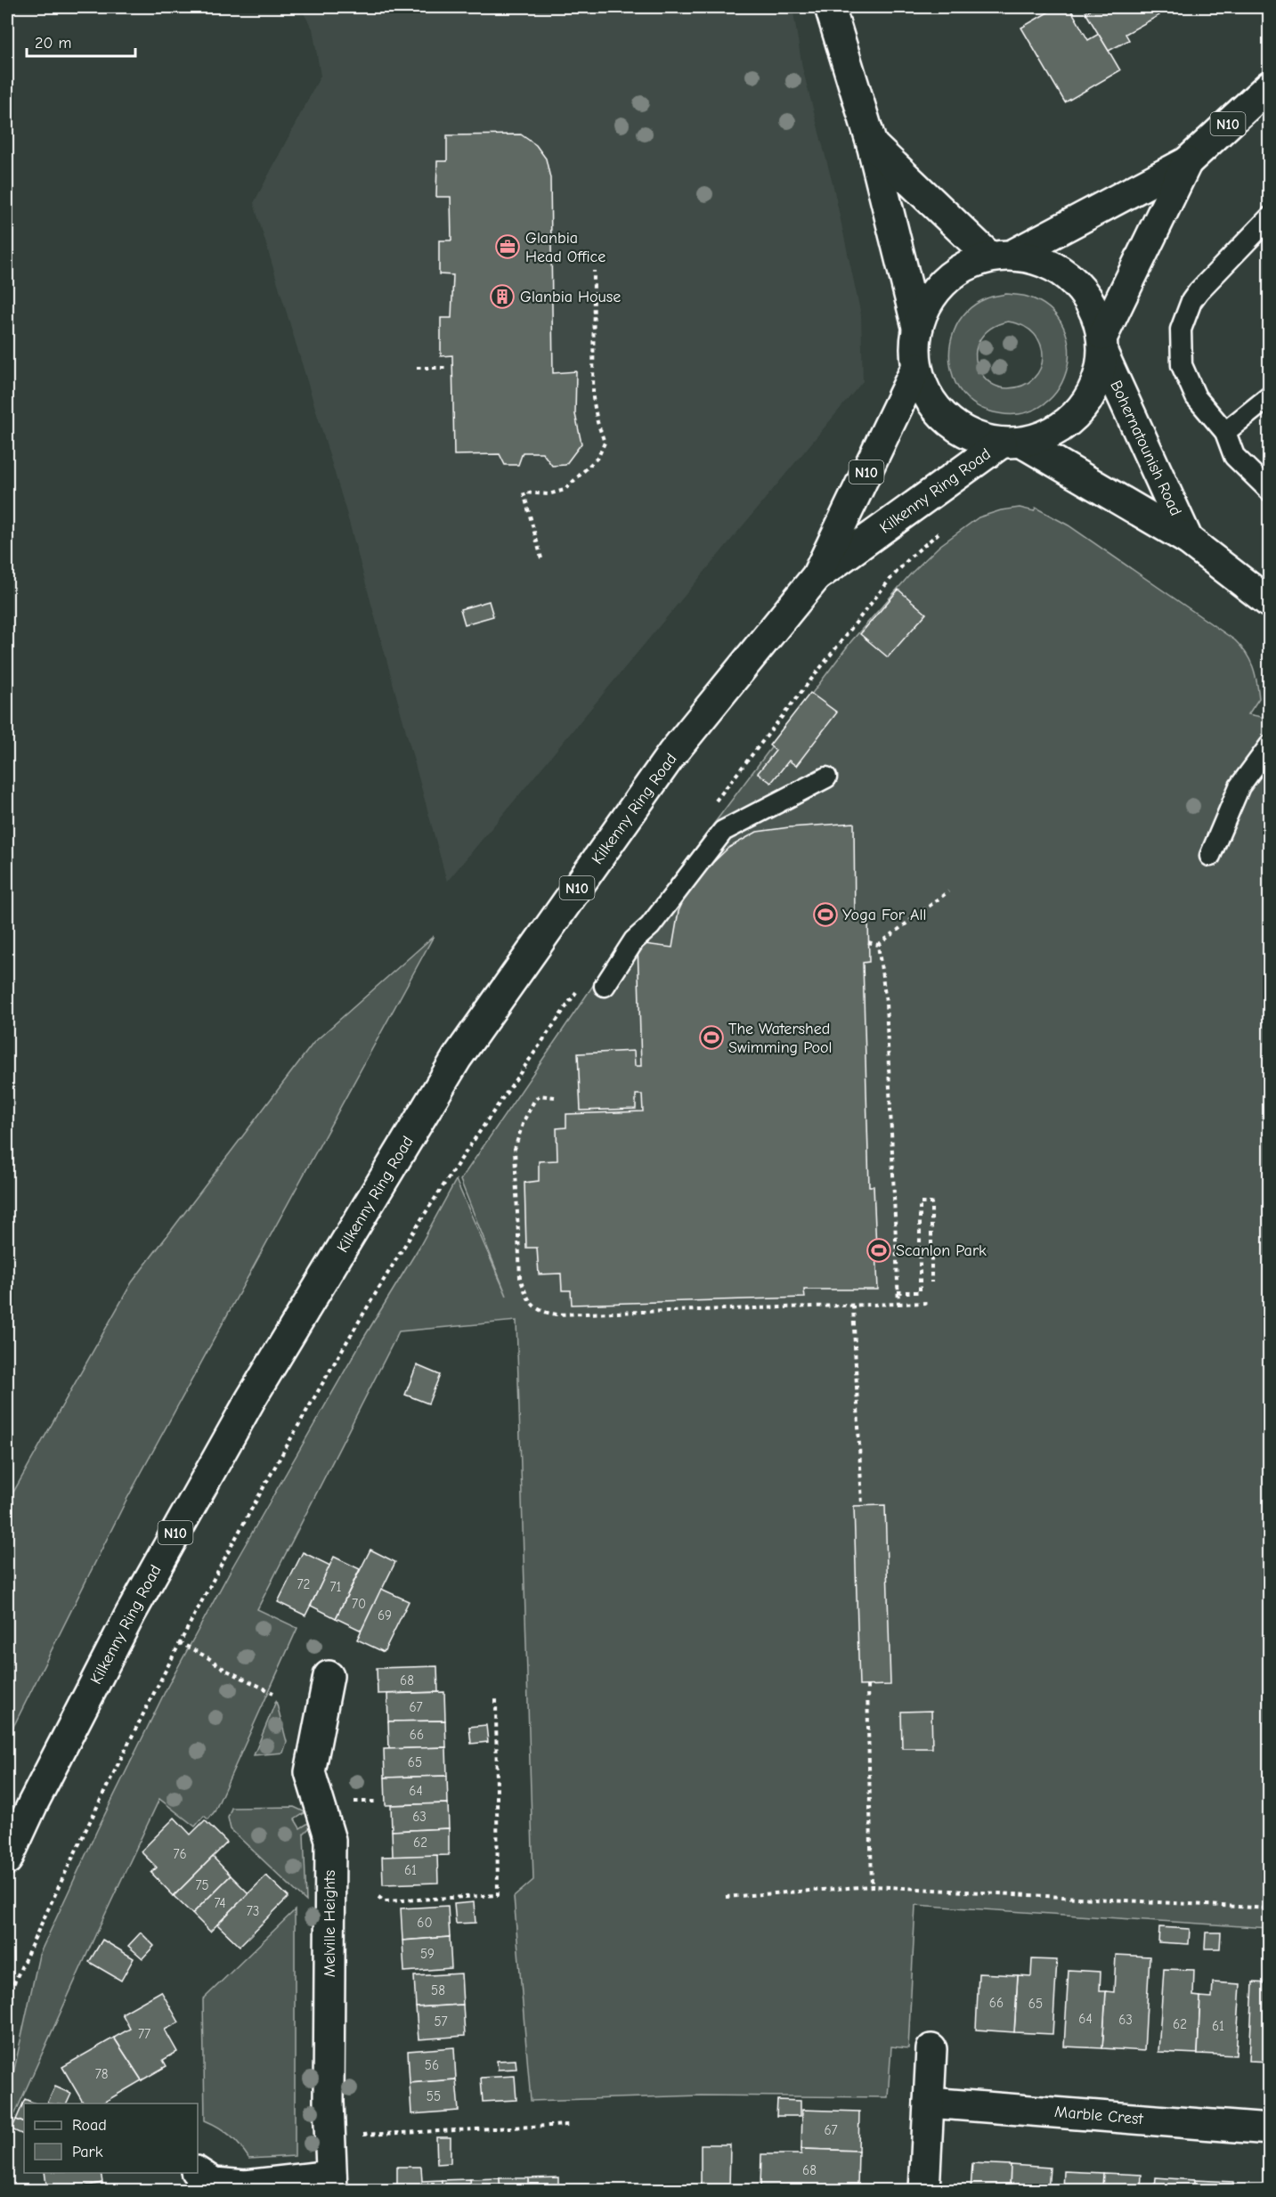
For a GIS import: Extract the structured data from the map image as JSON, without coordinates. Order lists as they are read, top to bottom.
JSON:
{
  "streets": {
    "main road": [
      "N10",
      "Bohernatounish Road",
      "Kilkenny Ring Road",
      "Melville Heights",
      "Marble Crest"
    ]
  },
  "crossings": [
    ["N10", "Bohernatounish Road"],
    ["N10", "Kilkenny Ring Road"],
    ["Bohernatounish Road", "Kilkenny Ring Road"]
  ],
  "places": {
    "office": ["Glanbia Head Office"],
    "building": ["Glanbia House"],
    "sports": ["Yoga For All", "The Watershed Swimming Pool", "Scanlon Park"]
  },
  "house_numbers": [
    "72",
    "71",
    "70",
    "69",
    "68",
    "67",
    "66",
    "65",
    "64",
    "63",
    "62",
    "76",
    "61",
    "75",
    "74",
    "73",
    "60",
    "59",
    "58",
    "66",
    "65",
    "64",
    "63",
    "57",
    "62",
    "61",
    "77",
    "56",
    "78",
    "55",
    "67",
    "68"
  ],
  "legend": ["Road", "Park"],
  "scale_bar": "20 m"
}
